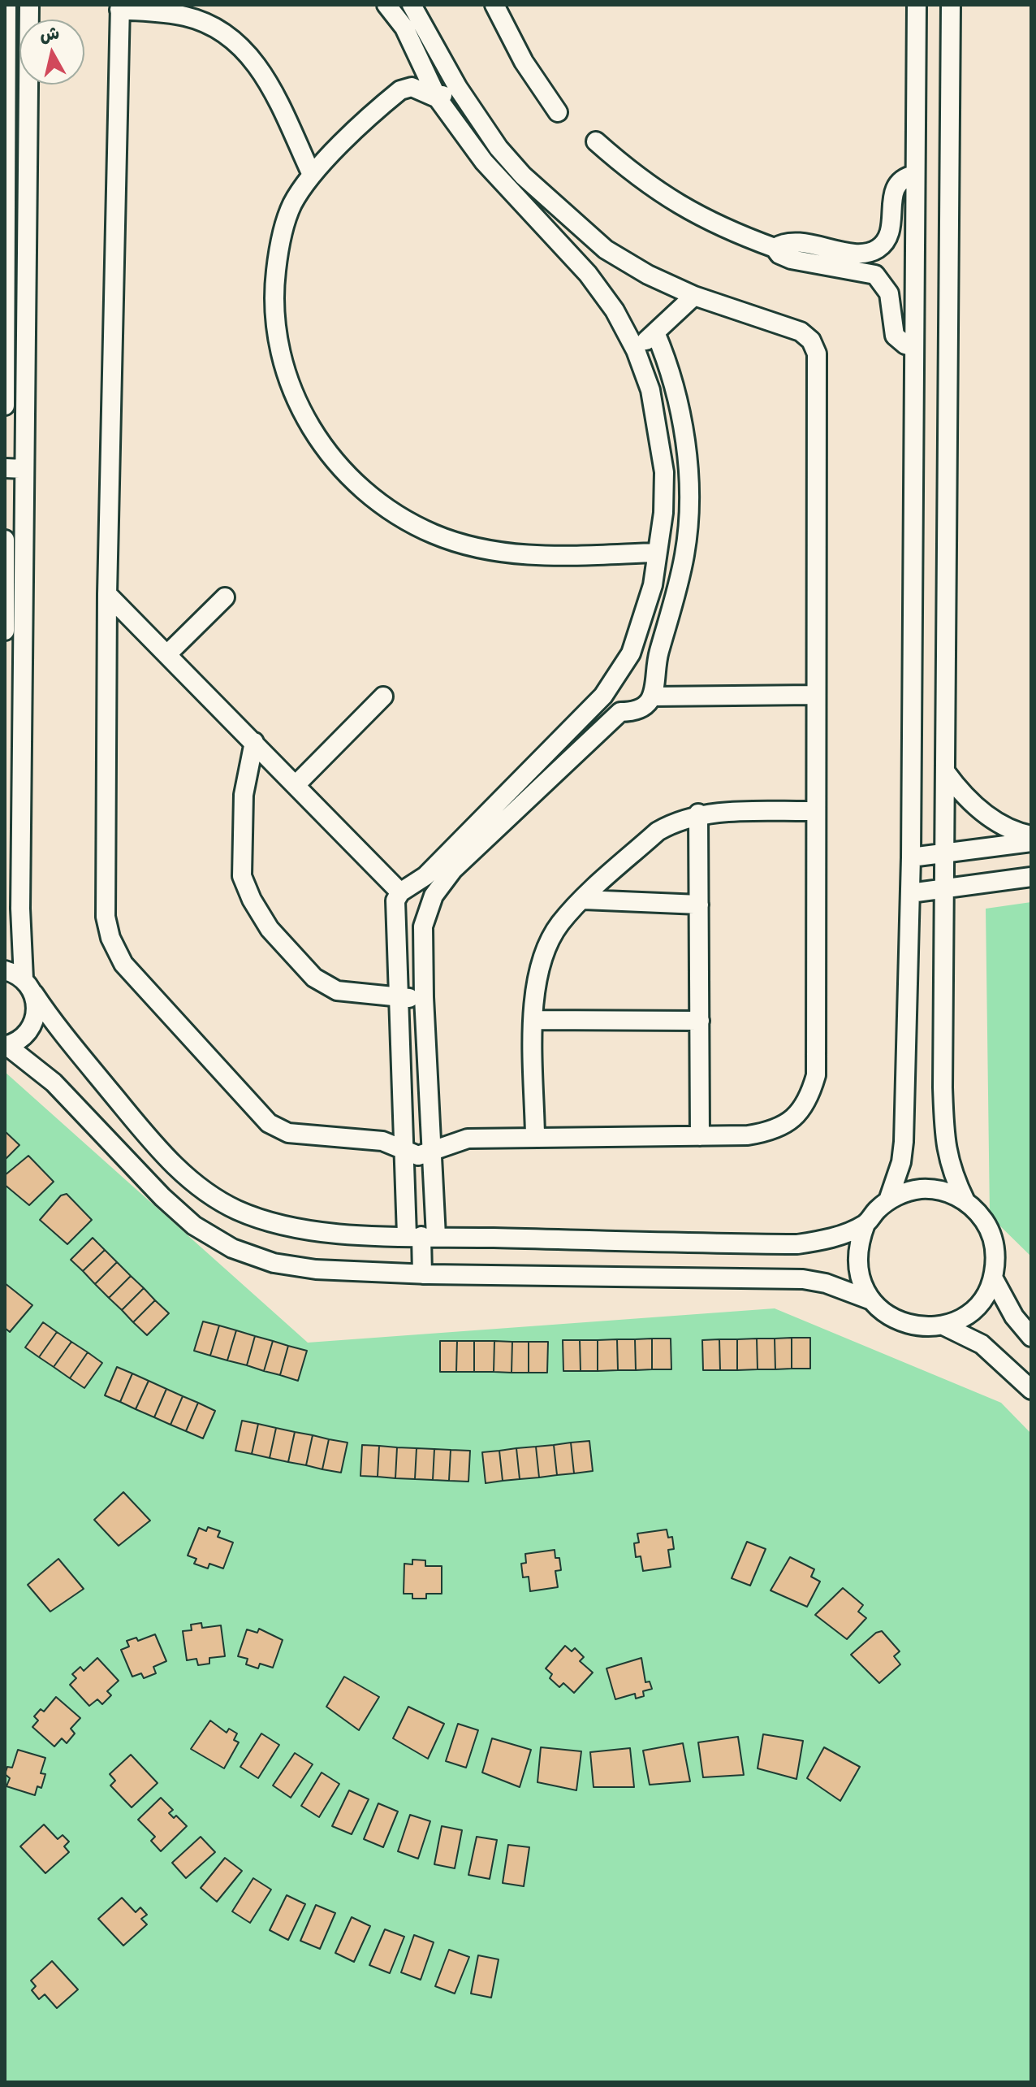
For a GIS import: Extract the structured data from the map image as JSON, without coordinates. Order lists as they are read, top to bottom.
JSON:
{
  "north": "top"
}
